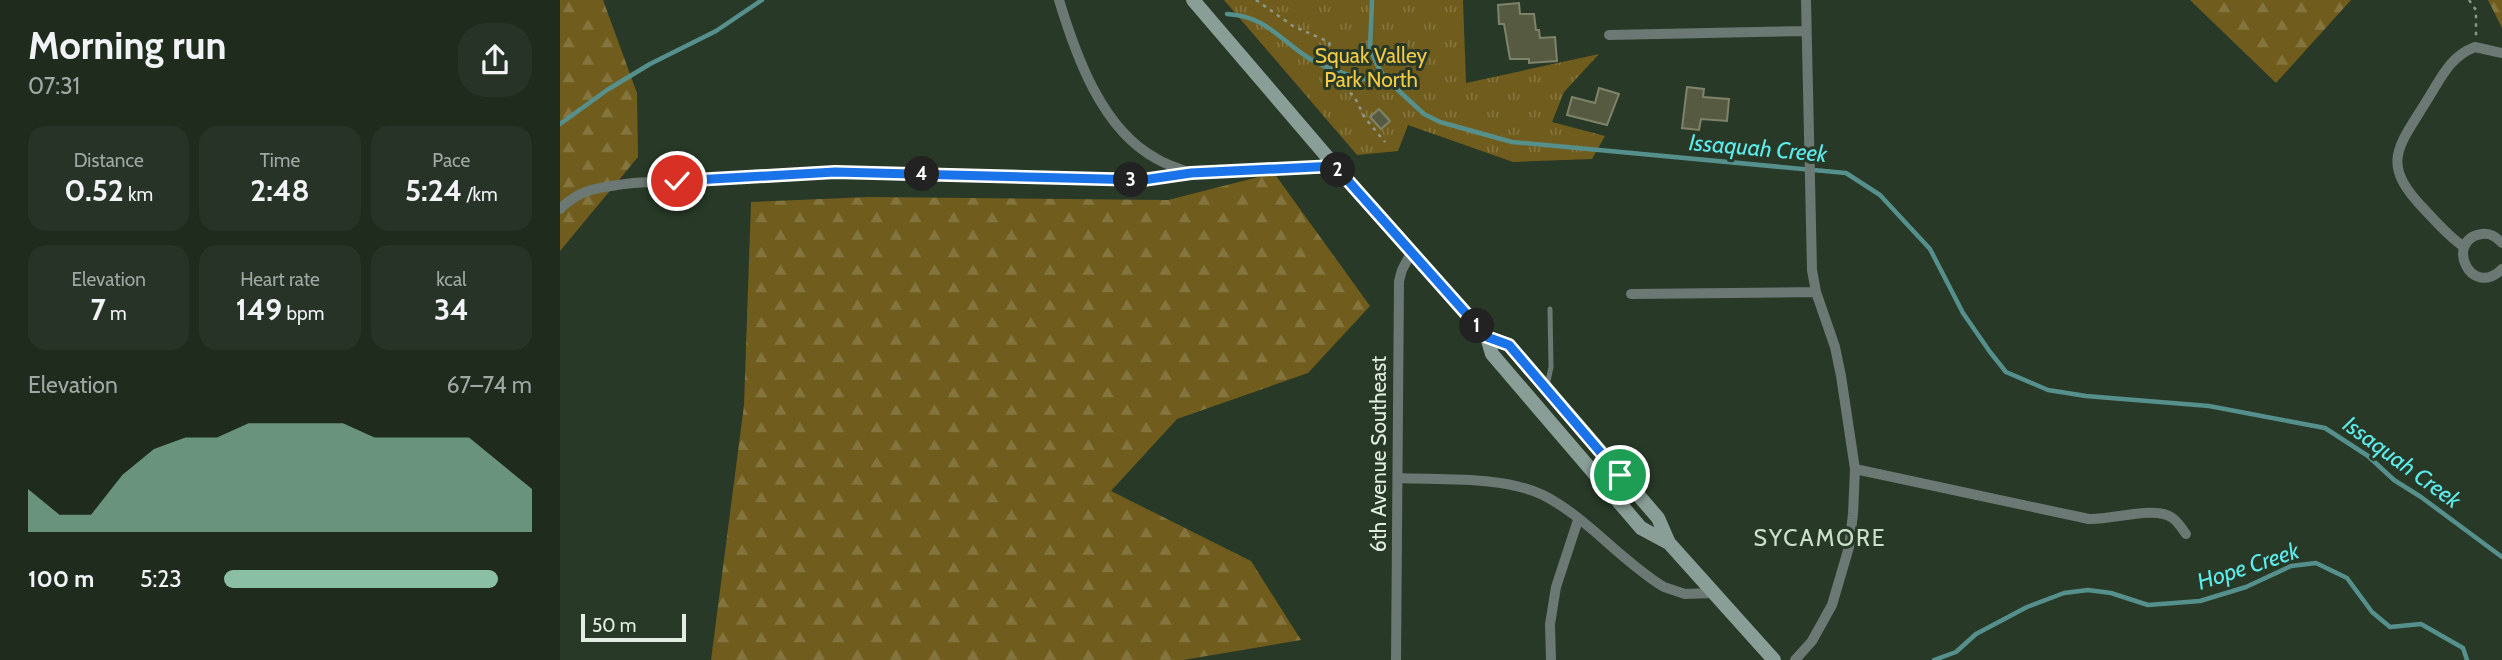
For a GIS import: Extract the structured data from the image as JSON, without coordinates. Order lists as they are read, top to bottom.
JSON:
{
  "streets": {
    "street": ["6th Avenue Southeast"]
  },
  "districts": ["SYCAMORE"],
  "water": ["Issaquah Creek", "Hope Creek"],
  "parks": ["Squak Valley Park North"],
  "scale_bar": "50 m",
  "page": {
    "heading": ["Morning run", "07:31"],
    "stats": [
      ["Distance", "0.52 km"],
      ["Time", "2:48"],
      ["Pace", "5:24 /km"],
      ["Elevation", "7 m"],
      ["Heart rate", "149 bpm"],
      ["kcal", "34"]
    ],
    "pins": [
      "2",
      "4",
      "3",
      "1"
    ],
    "chart": ["Elevation", "67–74 m"],
    "list": [
      {
        "name": "100 m",
        "note": "5:23"
      }
    ],
    "scale": "50 m"
  }
}
